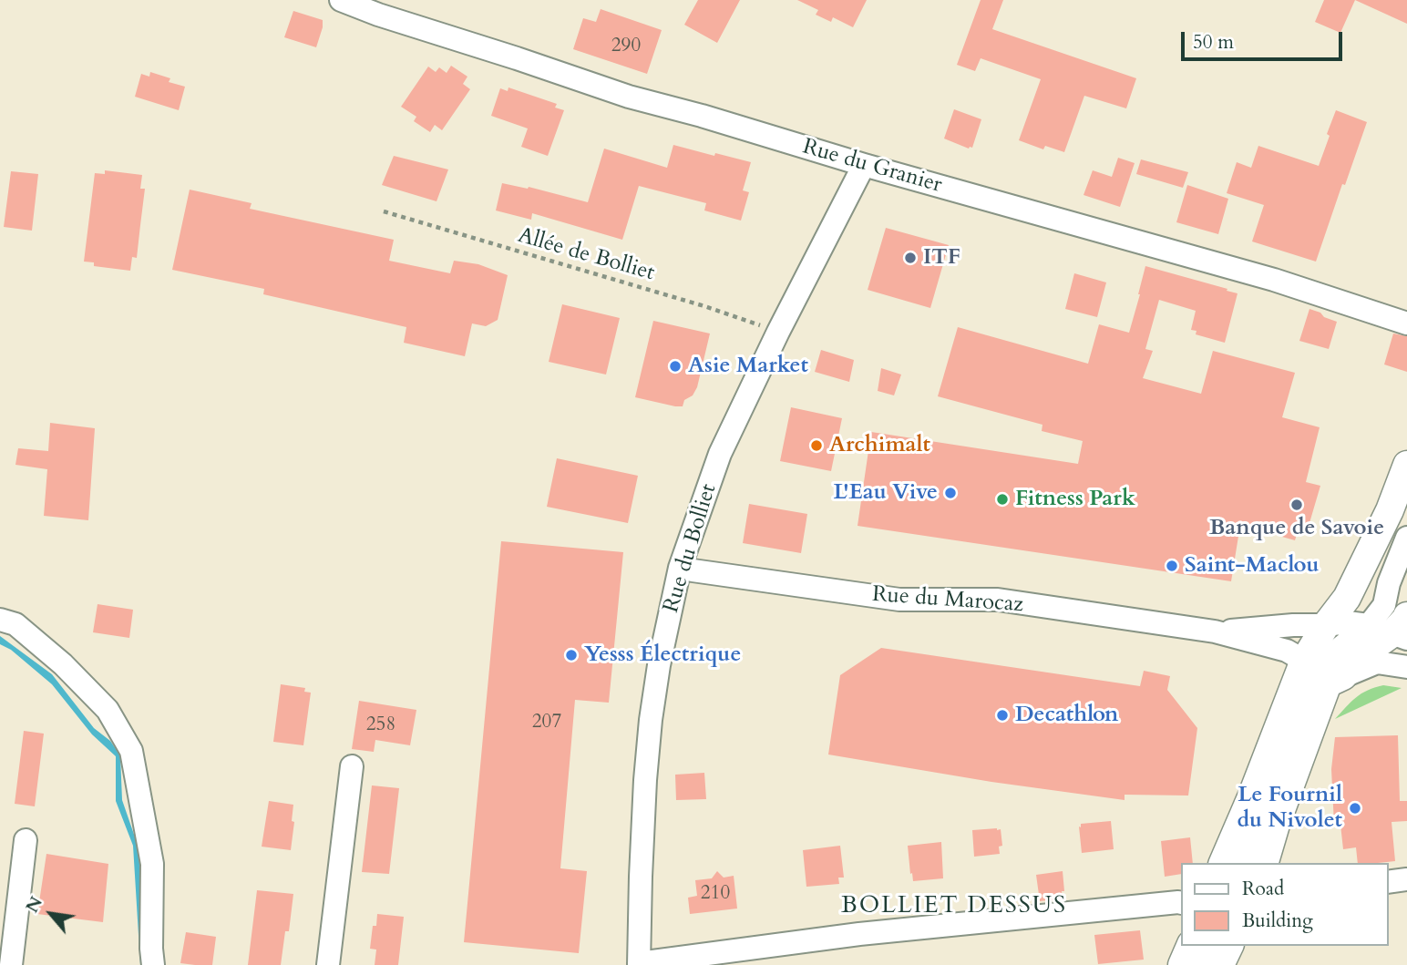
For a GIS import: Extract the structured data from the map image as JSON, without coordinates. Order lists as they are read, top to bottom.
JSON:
{
  "streets": {
    "street": ["Rue du Granier", "Rue du Bolliet", "Rue du Marocaz"],
    "path": ["Allée de Bolliet"]
  },
  "crossings": [
    ["Rue du Granier", "Rue du Bolliet"],
    ["Allée de Bolliet", "Rue du Bolliet"],
    ["Rue du Bolliet", "Rue du Marocaz"]
  ],
  "districts": ["BOLLIET DESSUS"],
  "places": [
    "ITF",
    "Asie Market",
    "Archimalt",
    "L'Eau Vive",
    "Fitness Park",
    "Banque de Savoie",
    "Saint-Maclou",
    "Yesss Électrique",
    "Decathlon",
    "Le Fournil du Nivolet"
  ],
  "house_numbers": [
    "290",
    "207",
    "258",
    "210"
  ],
  "legend": ["Road", "Building"],
  "scale_bar": "50 m",
  "north": "top left"
}
